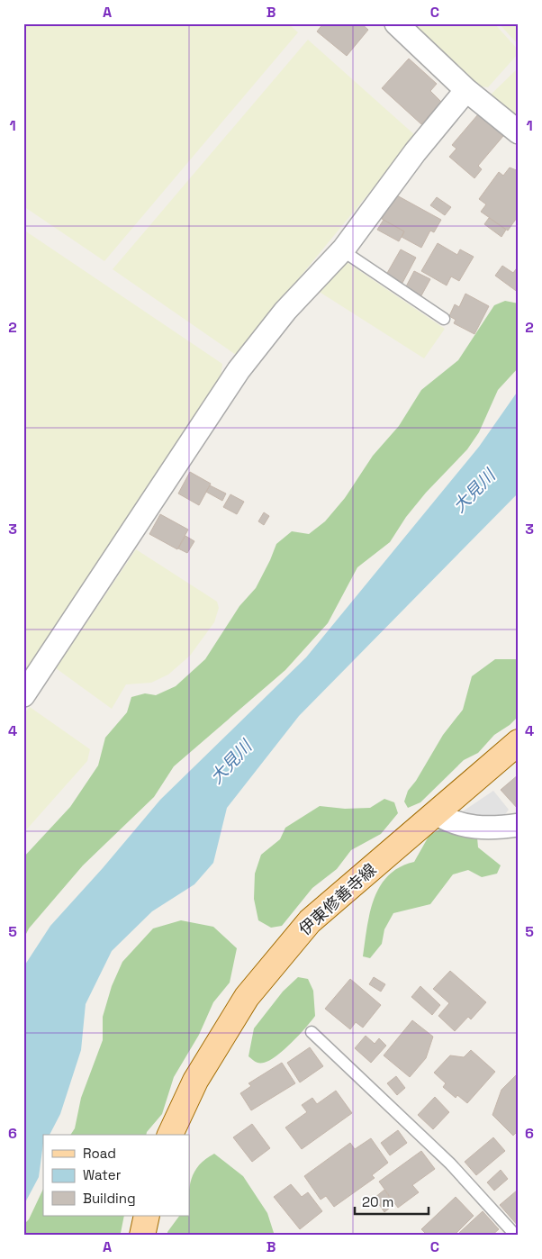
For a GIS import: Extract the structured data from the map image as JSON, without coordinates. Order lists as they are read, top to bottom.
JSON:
{
  "streets": {
    "main road": ["伊東修善寺線"]
  },
  "water": ["大見川"],
  "legend": ["Road", "Water", "Building"],
  "scale_bar": "20 m",
  "grid": {
    "columns": ["A", "B", "C"],
    "rows": [
      "1",
      "2",
      "3",
      "4",
      "5",
      "6"
    ]
  }
}
